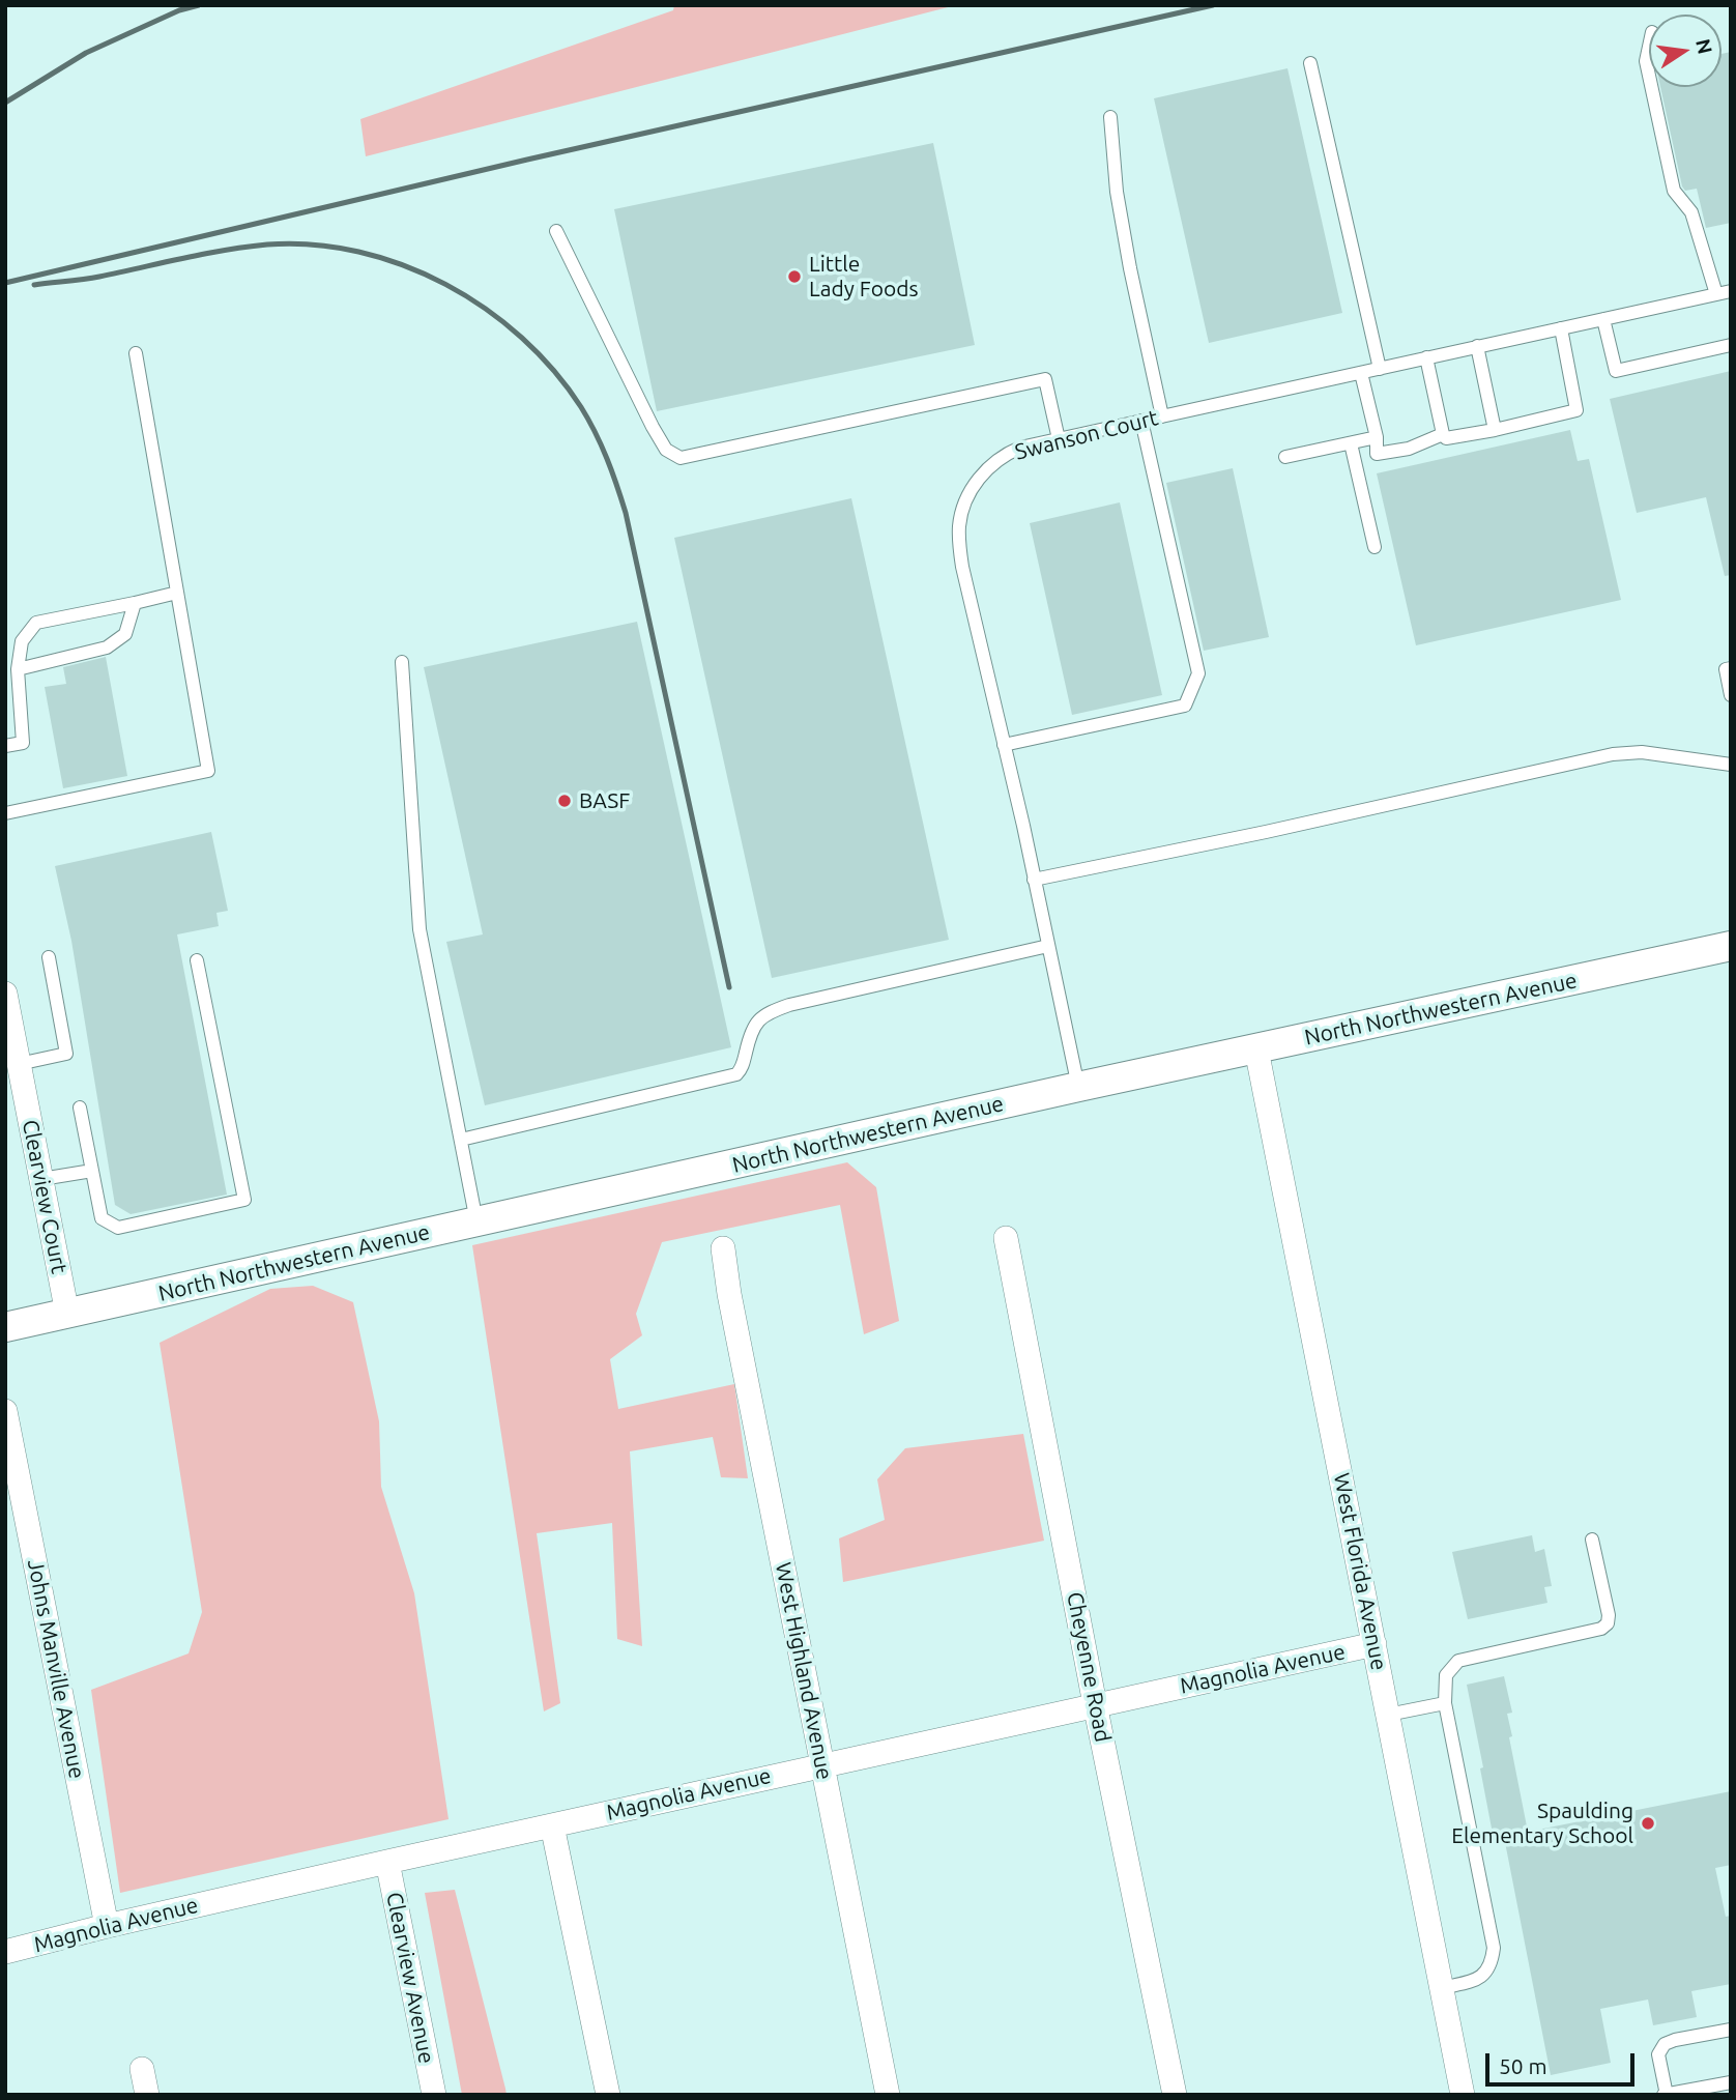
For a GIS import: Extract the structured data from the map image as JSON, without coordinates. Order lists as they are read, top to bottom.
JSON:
{
  "streets": {
    "street": [
      "North Northwestern Avenue",
      "Clearview Court",
      "West Florida Avenue",
      "Cheyenne Road",
      "Johns Manville Avenue",
      "Magnolia Avenue",
      "West Highland Avenue",
      "Clearview Avenue"
    ],
    "lane": ["Swanson Court"]
  },
  "crossings": [
    ["Swanson Court", "North Northwestern Avenue"],
    ["North Northwestern Avenue", "Clearview Court"],
    ["North Northwestern Avenue", "West Florida Avenue"],
    ["West Florida Avenue", "Magnolia Avenue"],
    ["Cheyenne Road", "Magnolia Avenue"],
    ["Johns Manville Avenue", "Magnolia Avenue"],
    ["Magnolia Avenue", "West Highland Avenue"],
    ["Magnolia Avenue", "Clearview Avenue"]
  ],
  "places": ["Little Lady Foods", "BASF", "Spaulding Elementary School"],
  "scale_bar": "50 m",
  "north": "right"
}
